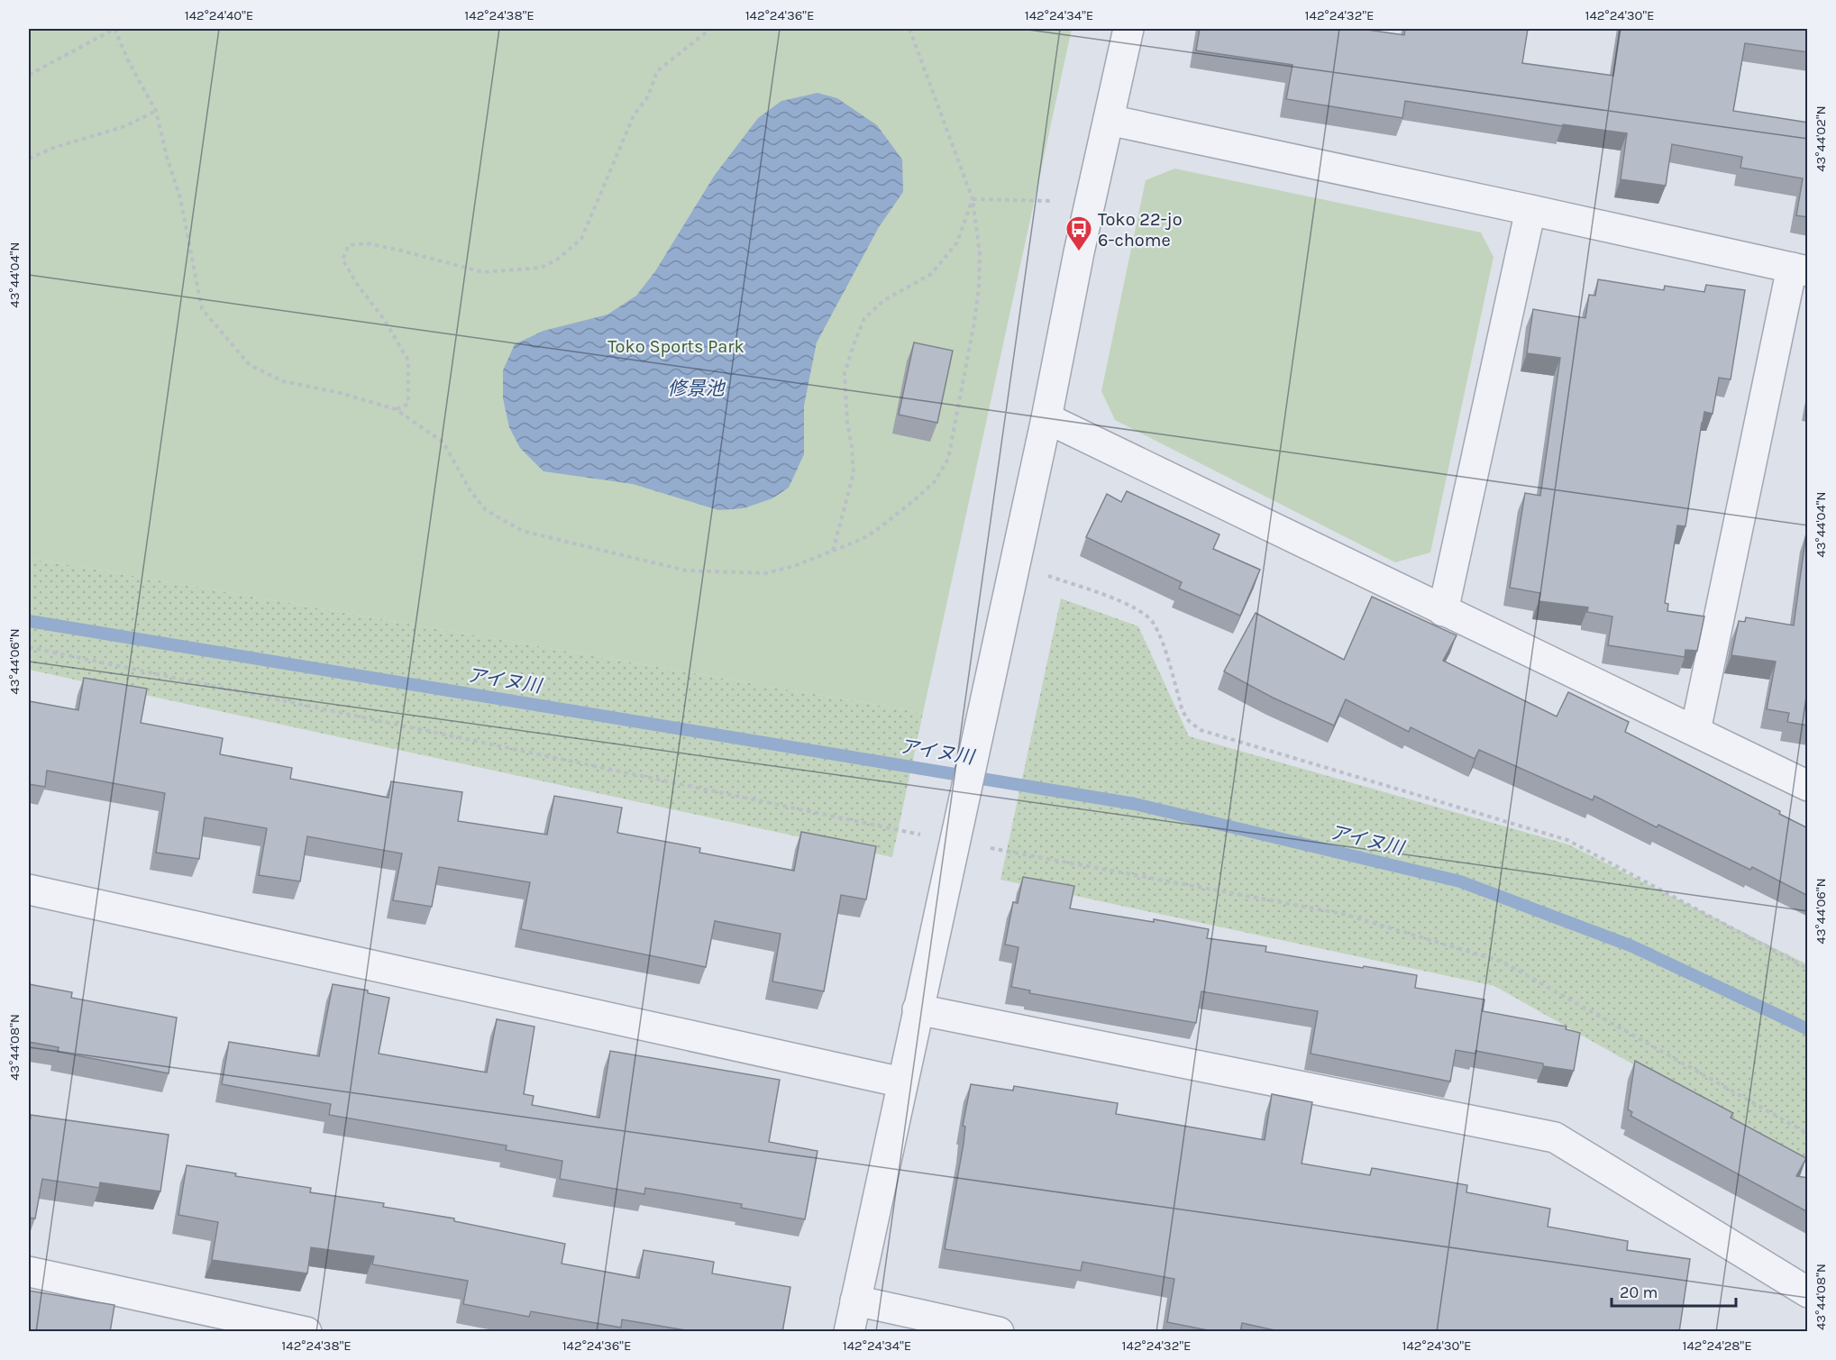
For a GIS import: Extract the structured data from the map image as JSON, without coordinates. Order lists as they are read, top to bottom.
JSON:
{
  "water": ["修景池", "アイヌ川"],
  "parks": ["Toko Sports Park"],
  "places": {
    "bus stop": ["Toko 22-jo 6-chome"]
  },
  "scale_bar": "20 m",
  "coordinates": [
    "142°24'40\"E",
    "142°24'38\"E",
    "142°24'36\"E",
    "142°24'34\"E",
    "142°24'32\"E",
    "142°24'30\"E",
    "43°44'02\"N",
    "43°44'04\"N",
    "43°44'06\"N",
    "43°44'08\"N",
    "142°24'28\"E"
  ]
}
